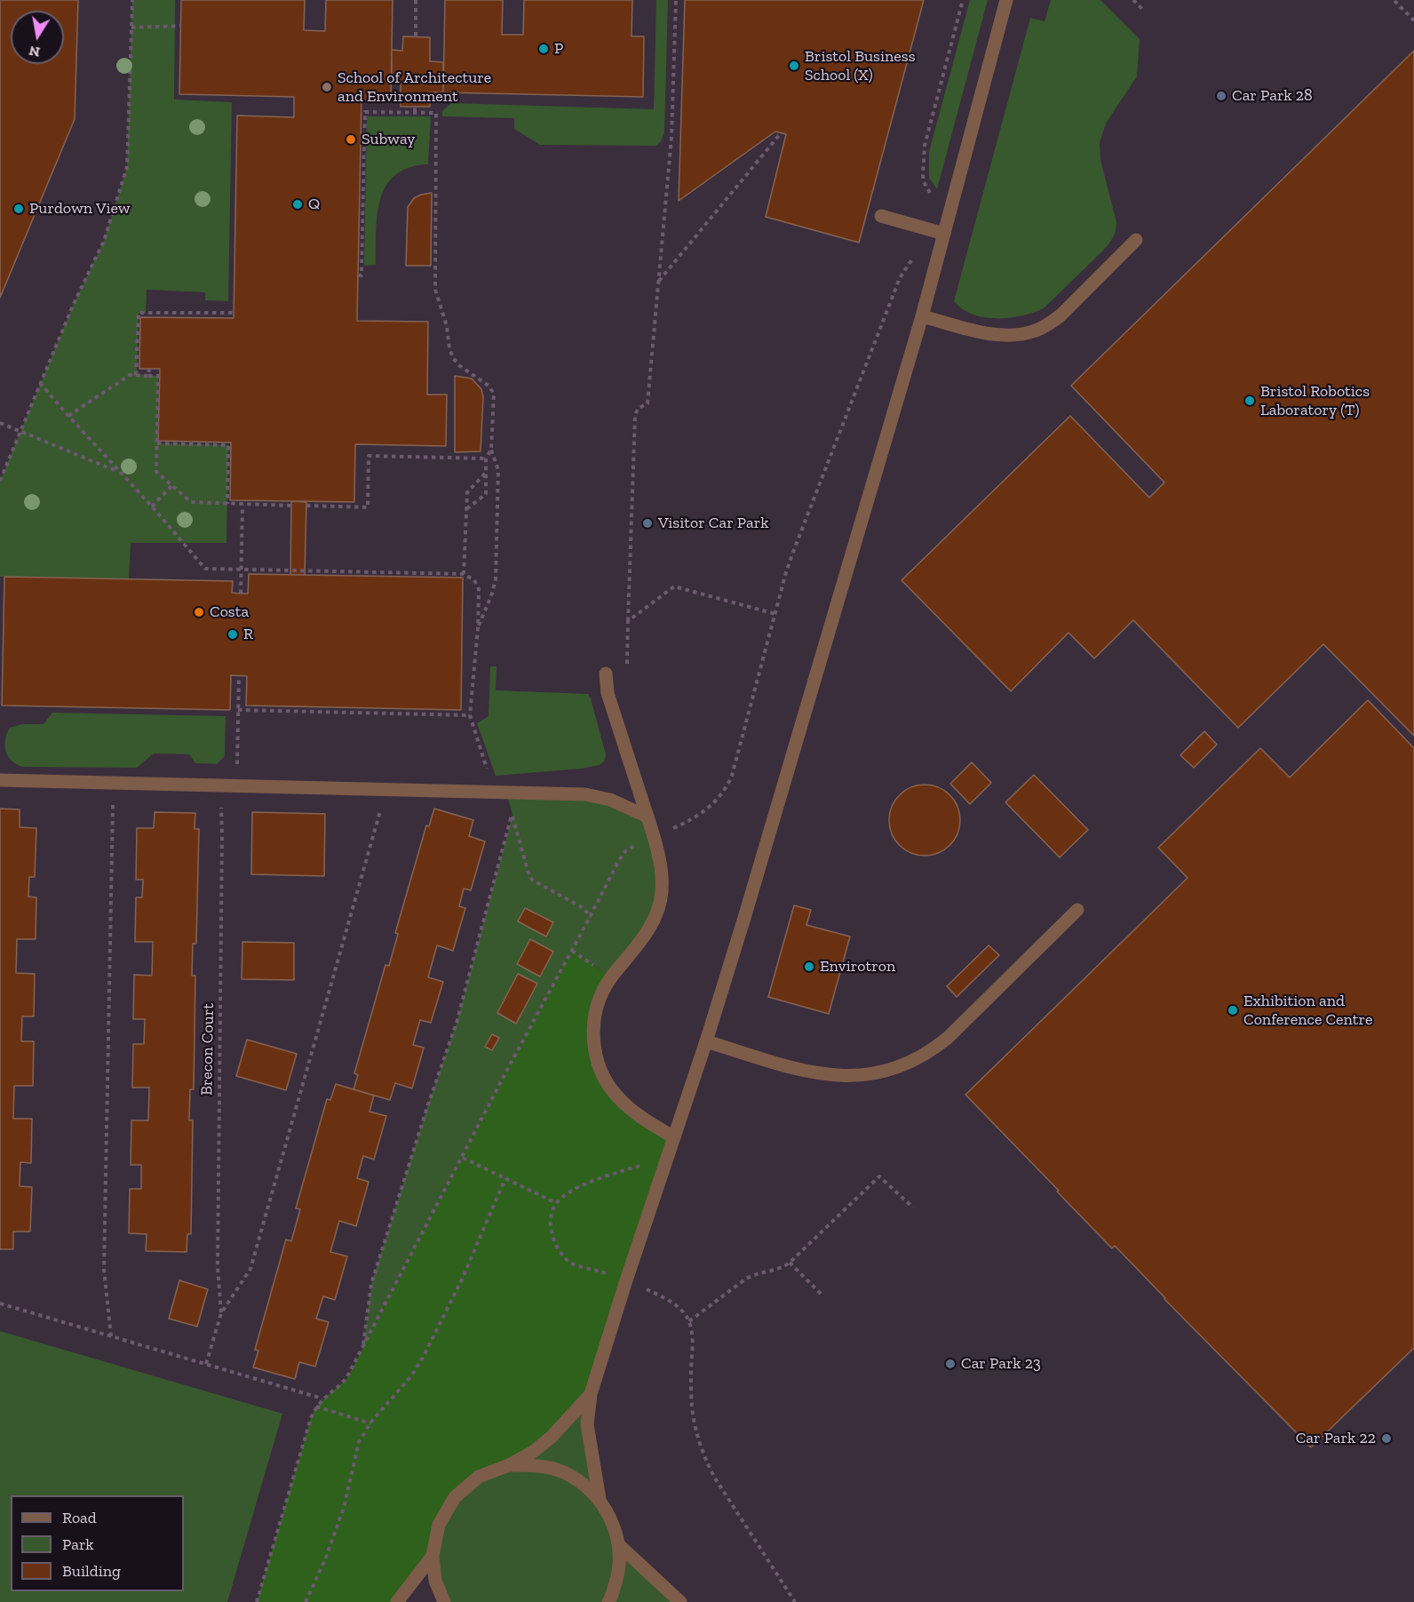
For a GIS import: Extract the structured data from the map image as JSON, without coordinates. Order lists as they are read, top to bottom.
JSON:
{
  "streets": {
    "path": ["Brecon Court"]
  },
  "places": [
    "P",
    "Bristol Business School (X)",
    "School of Architecture and Environment",
    "Car Park 28",
    "Subway",
    "Q",
    "Purdown View",
    "Bristol Robotics Laboratory (T)",
    "Visitor Car Park",
    "Costa",
    "R",
    "Envirotron",
    "Exhibition and Conference Centre",
    "Car Park 23",
    "Car Park 22"
  ],
  "legend": ["Road", "Park", "Building"],
  "north": "bottom"
}
